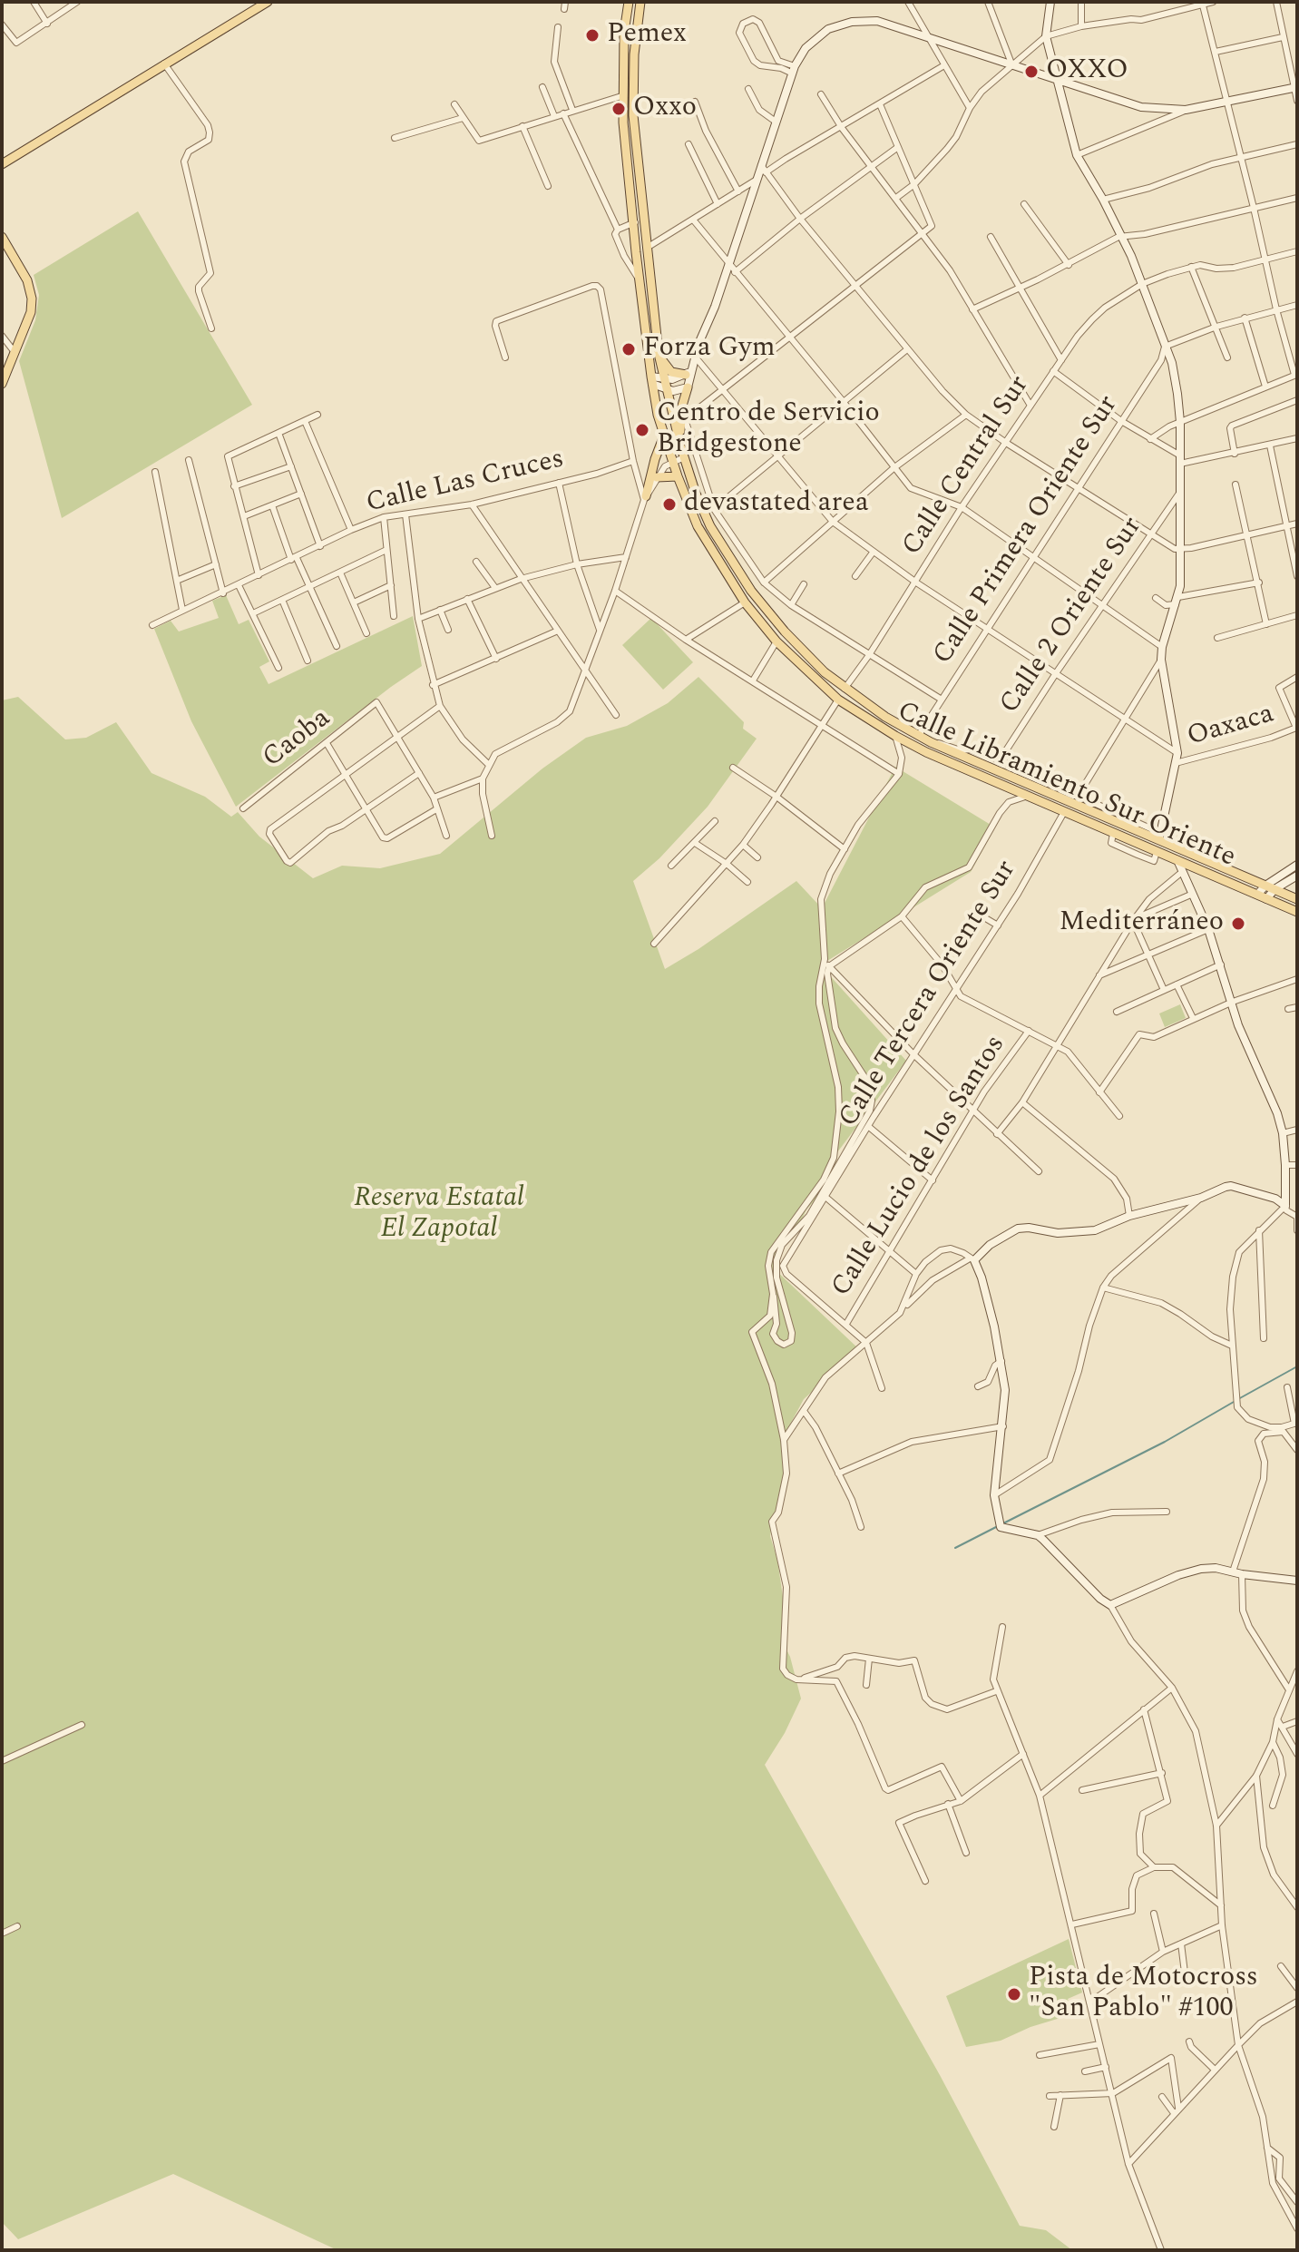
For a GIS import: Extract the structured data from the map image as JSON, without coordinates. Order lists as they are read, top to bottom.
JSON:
{
  "streets": {
    "main road": ["Calle Libramiento Sur Oriente"],
    "street": [
      "Calle Central Sur",
      "Calle Las Cruces",
      "Calle Primera Oriente Sur",
      "Calle 2 Oriente Sur",
      "Oaxaca",
      "Caoba",
      "Calle Tercera Oriente Sur",
      "Calle Lucio de los Santos"
    ]
  },
  "crossings": [
    ["Calle Central Sur", "Calle Libramiento Sur Oriente"],
    ["Calle Primera Oriente Sur", "Calle Libramiento Sur Oriente"],
    ["Calle Libramiento Sur Oriente", "Calle Tercera Oriente Sur"],
    ["Calle Tercera Oriente Sur", "Calle Lucio de los Santos"]
  ],
  "parks": ["Reserva Estatal El Zapotal"],
  "places": [
    "Pemex",
    "OXXO",
    "Oxxo",
    "Forza Gym",
    "Centro de Servicio Bridgestone",
    "devastated area",
    "Mediterráneo",
    "Pista de Motocross \"San Pablo\" #100"
  ]
}
